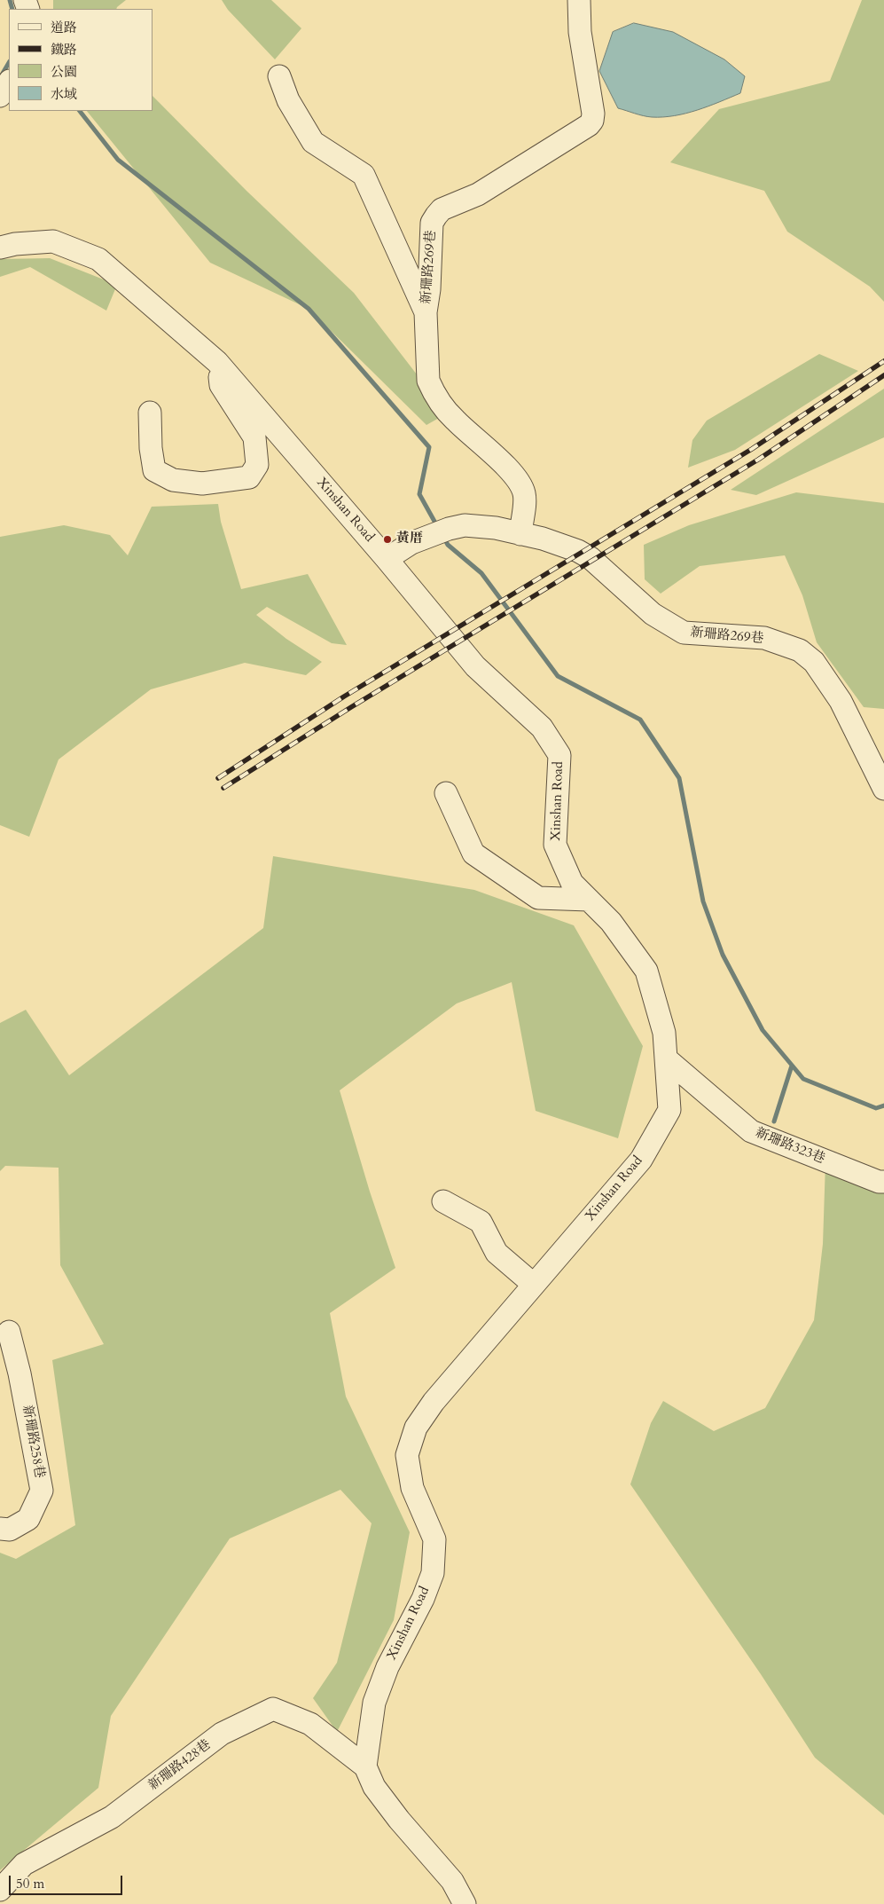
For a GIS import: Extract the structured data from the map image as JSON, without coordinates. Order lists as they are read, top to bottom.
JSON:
{
  "streets": {
    "street": [
      "新珊路269巷",
      "Xinshan Road",
      "新珊路323巷",
      "新珊路258巷",
      "新珊路428巷"
    ]
  },
  "crossings": [
    ["新珊路269巷", "Xinshan Road"],
    ["Xinshan Road", "新珊路323巷"],
    ["Xinshan Road", "新珊路428巷"]
  ],
  "places": ["黃厝"],
  "legend": [
    "道路",
    "鐵路",
    "公園",
    "水域"
  ],
  "scale_bar": "50 m"
}
